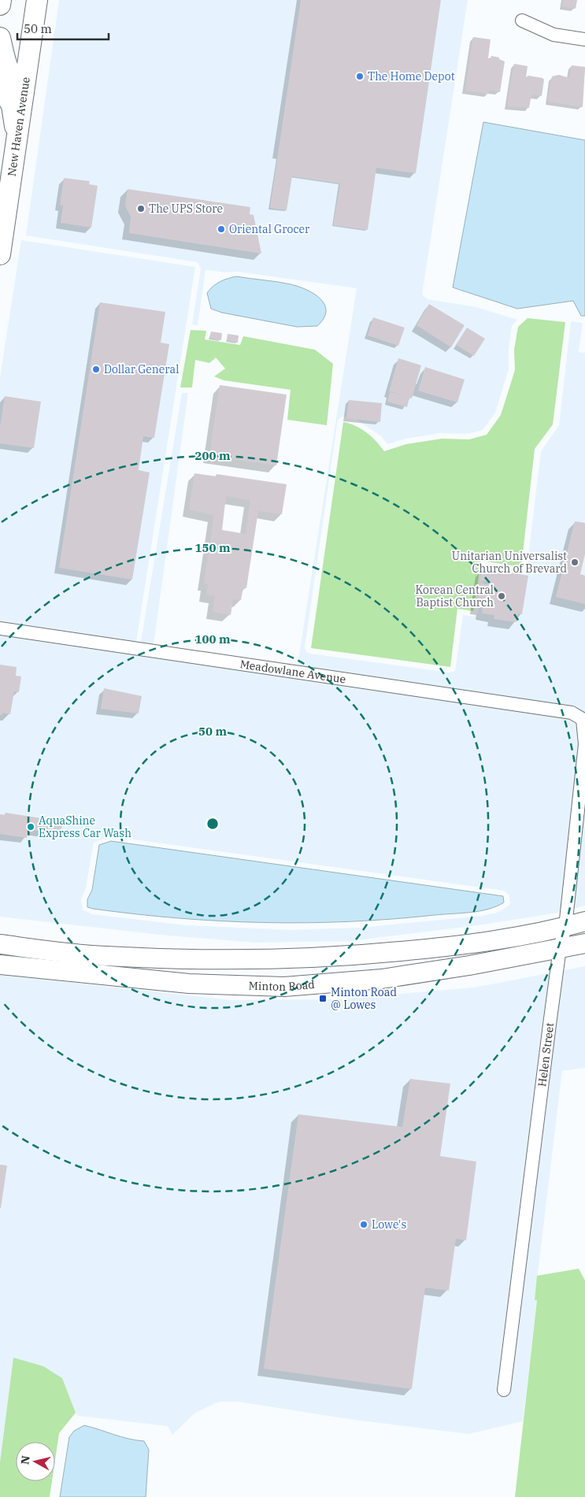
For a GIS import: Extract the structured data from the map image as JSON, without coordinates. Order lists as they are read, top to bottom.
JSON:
{
  "streets": {
    "main road": ["New Haven Avenue", "Minton Road"],
    "street": ["Meadowlane Avenue", "Helen Street"]
  },
  "crossings": [
    ["Meadowlane Avenue", "Helen Street"],
    ["Minton Road", "Helen Street"]
  ],
  "places": {
    "other": [
      "The Home Depot",
      "The UPS Store",
      "Oriental Grocer",
      "Dollar General",
      "Unitarian Universalist Church of Brevard",
      "Korean Central Baptist Church",
      "AquaShine Express Car Wash",
      "Lowe's"
    ],
    "transit": ["Minton Road @ Lowes"]
  },
  "scale_bar": "50 m",
  "north": "left",
  "rings": [
    "200 m",
    "150 m",
    "100 m",
    "50 m"
  ]
}
